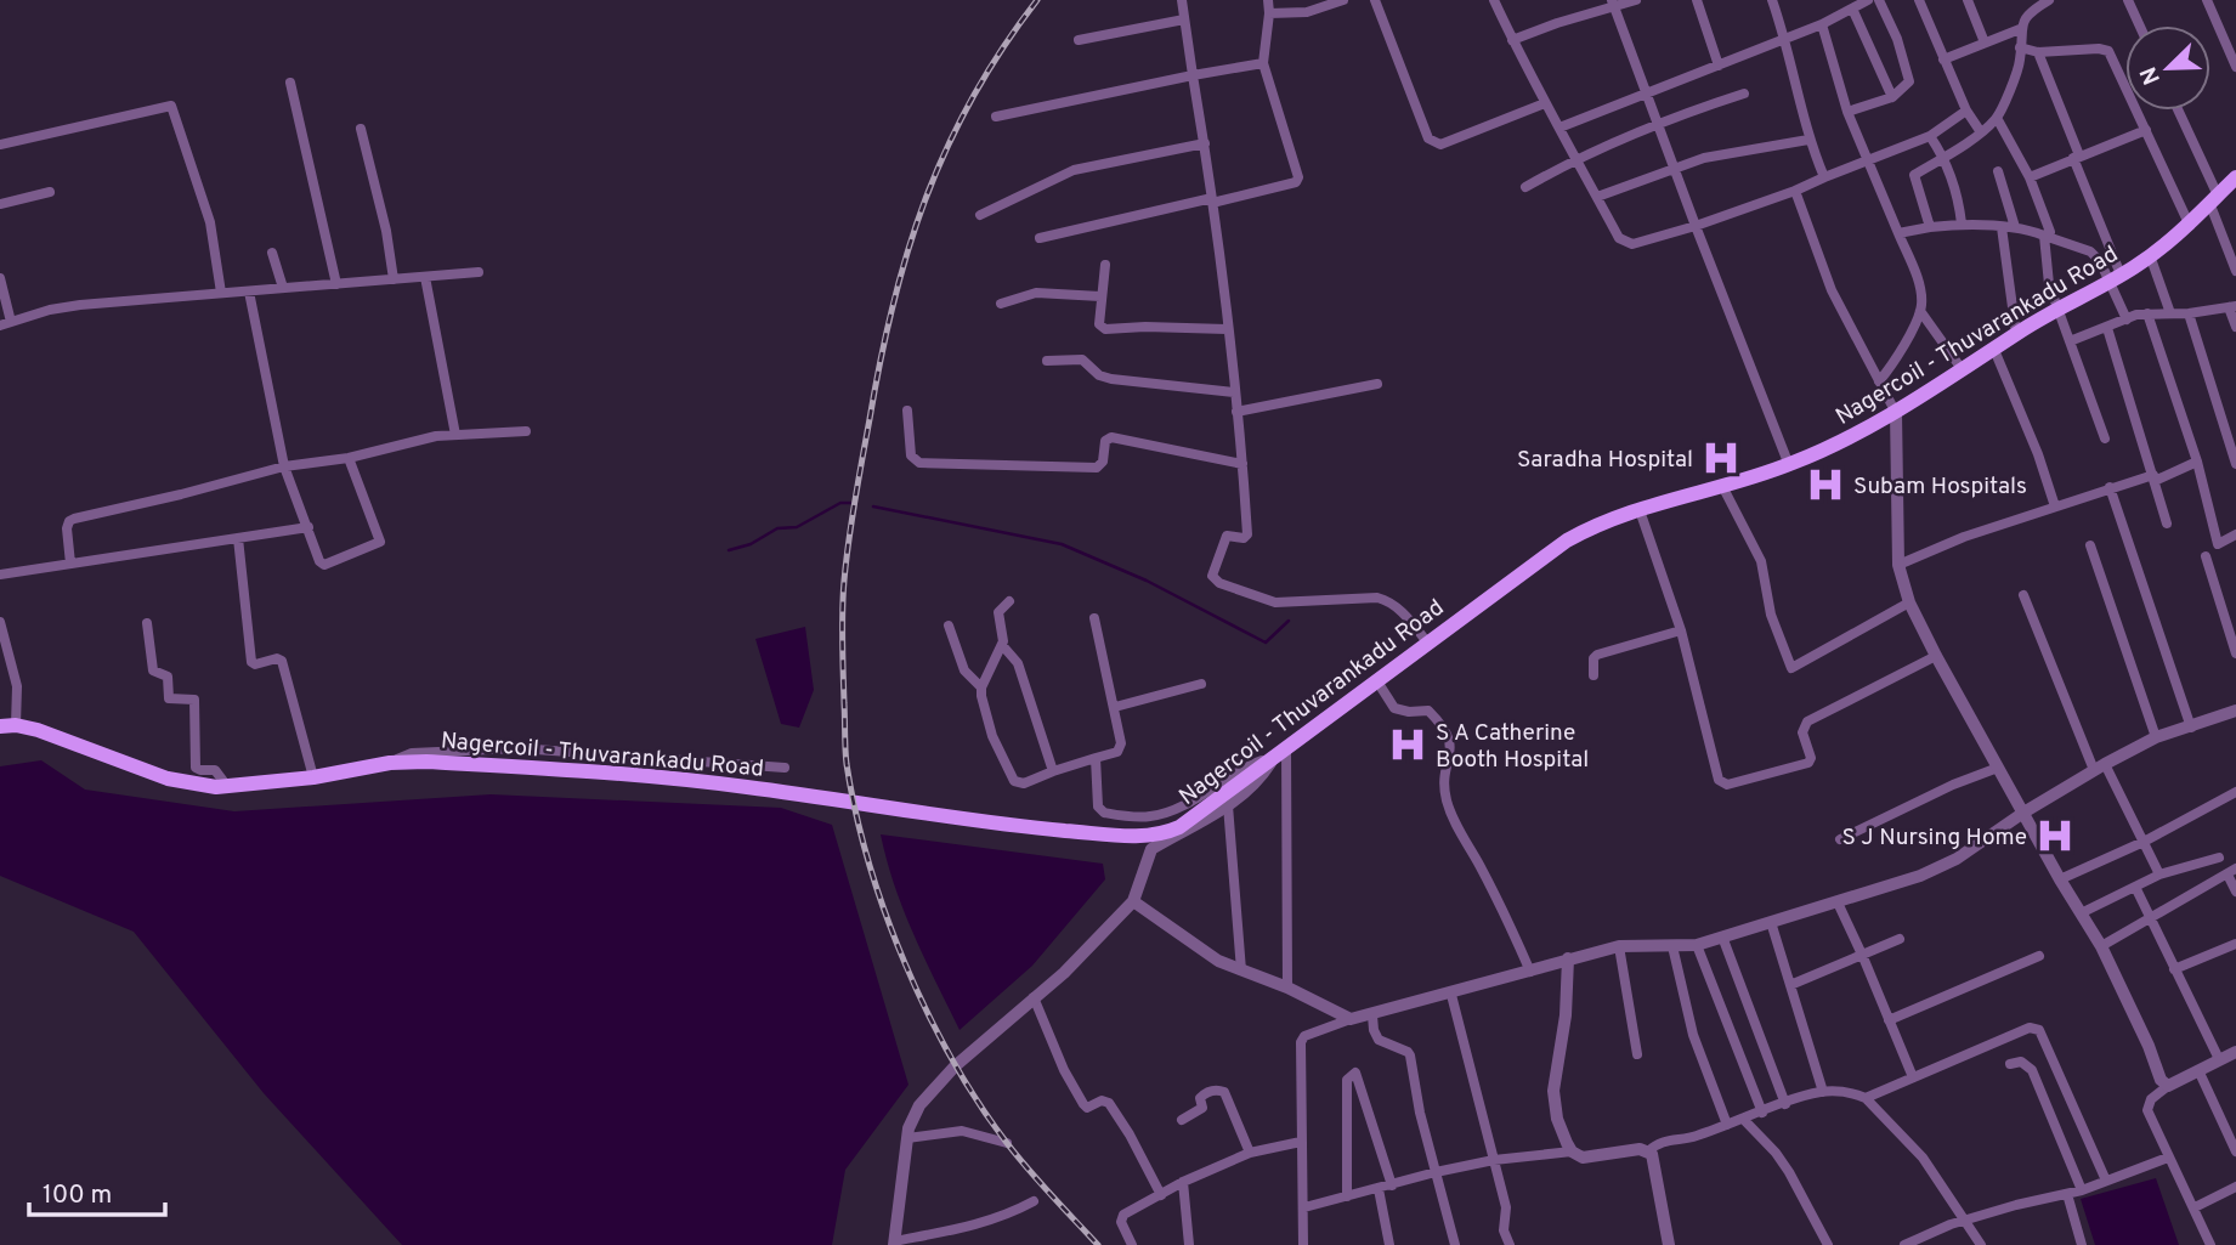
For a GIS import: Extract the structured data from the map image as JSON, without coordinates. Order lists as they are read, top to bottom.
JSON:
{
  "streets": {
    "main road": ["Nagercoil - Thuvarankadu Road"]
  },
  "places": {
    "hospital": [
      "Saradha Hospital",
      "Subam Hospitals",
      "S A Catherine Booth Hospital",
      "S J Nursing Home"
    ]
  },
  "scale_bar": "100 m",
  "north": "bottom left"
}
